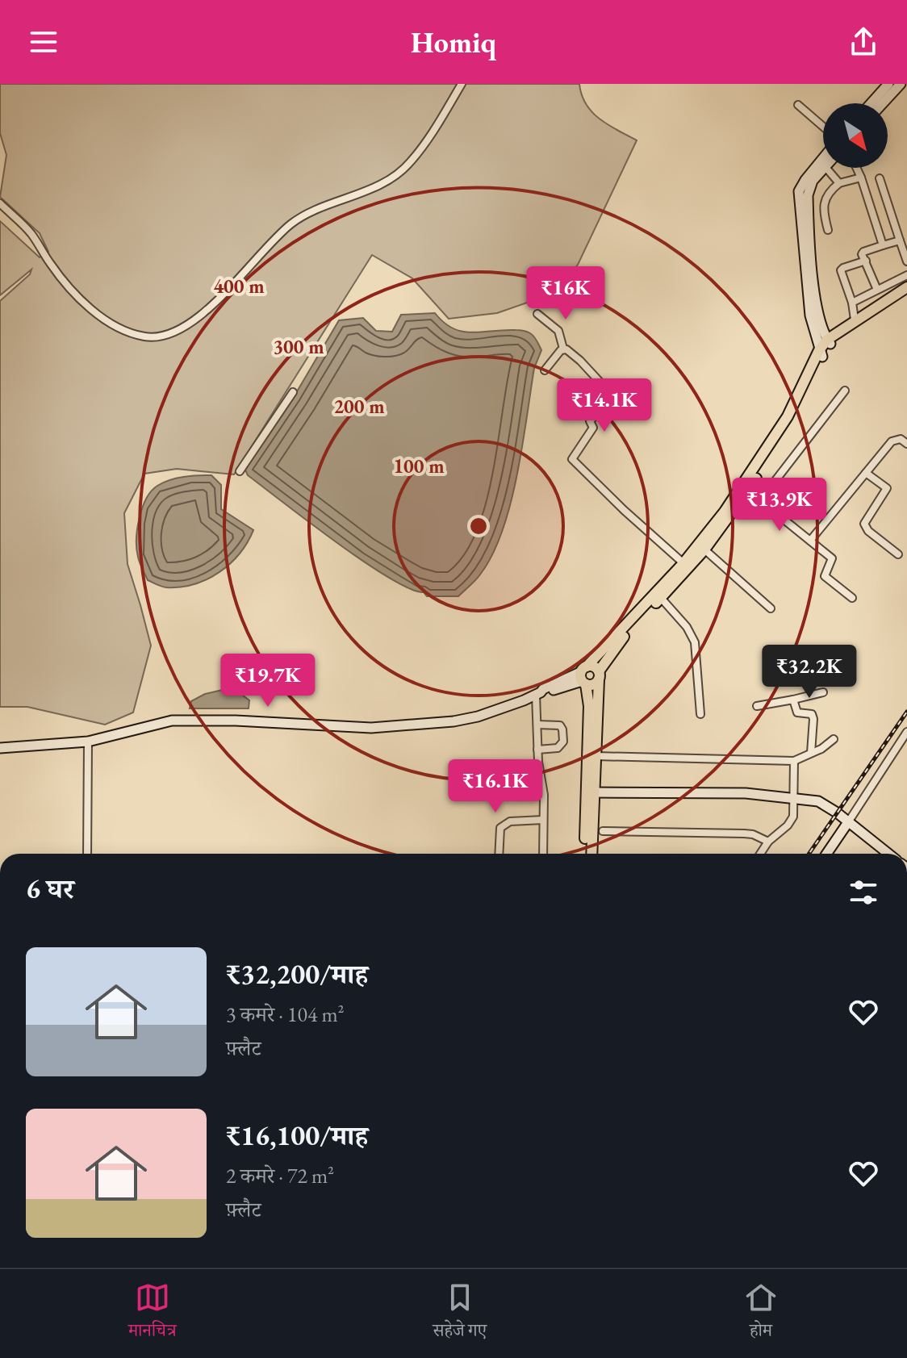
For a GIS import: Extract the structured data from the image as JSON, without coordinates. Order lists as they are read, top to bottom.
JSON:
{
  "north": "bottom right",
  "page": {
    "header": "Homiq",
    "price": [
      "₹16K",
      "₹14.1K",
      "₹13.9K",
      "₹32.2K",
      "₹19.7K",
      "₹16.1K"
    ],
    "heading": "6 घर",
    "list": [
      {
        "name": "₹32,200/माह",
        "note": "3 कमरे · 104 m² · फ़्लैट"
      },
      {
        "name": "₹16,100/माह",
        "note": "2 कमरे · 72 m² · फ़्लैट"
      }
    ],
    "tabs": ["मानचित्र", "सहेजे गए", "होम"]
  },
  "rings": [
    "400 m",
    "300 m",
    "200 m",
    "100 m"
  ]
}
